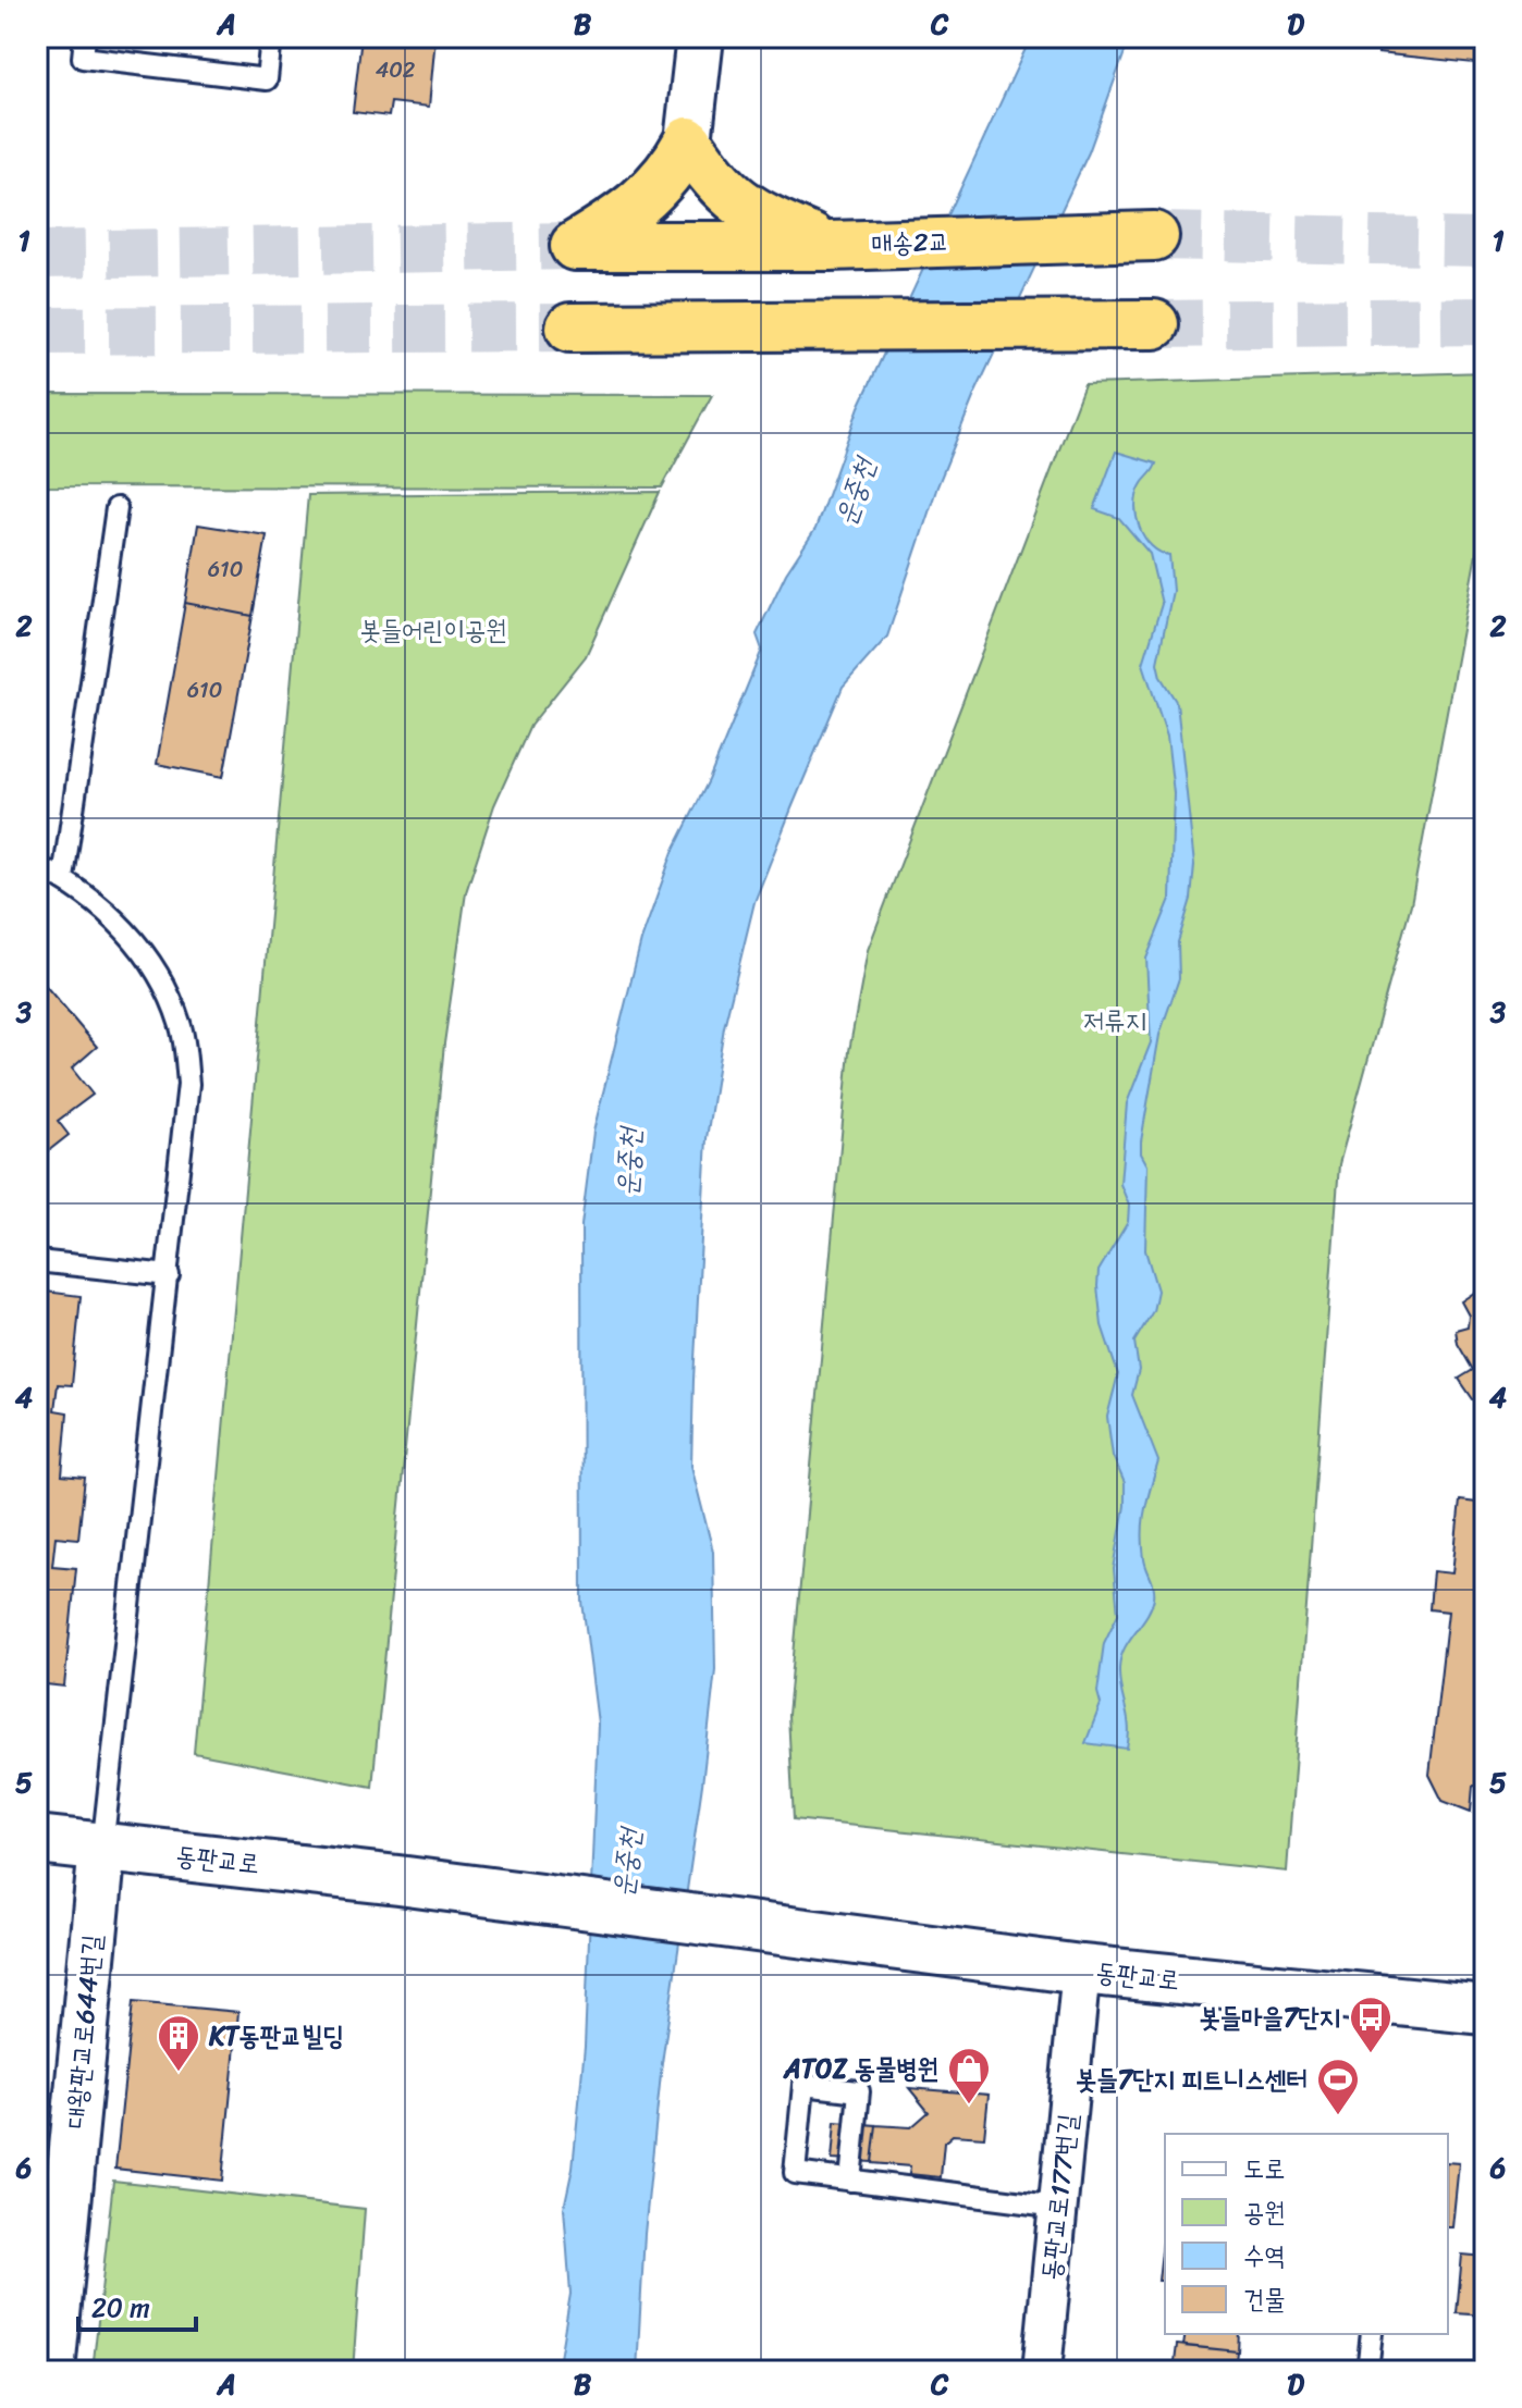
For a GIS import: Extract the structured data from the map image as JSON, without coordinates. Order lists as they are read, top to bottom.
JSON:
{
  "streets": {
    "highway": ["매송2교"],
    "main road": ["동판교로"],
    "street": ["대왕판교로644번길", "동판교로177번길"]
  },
  "crossings": [
    ["동판교로", "대왕판교로644번길"],
    ["동판교로", "동판교로177번길"]
  ],
  "water": ["운중천"],
  "parks": ["봇들어린이공원", "저류지"],
  "places": {
    "bus stop": ["봇들마을7단지"],
    "building": ["KT동판교빌딩"],
    "shop": ["ATOZ 동물병원"],
    "sports": ["봇들7단지 피트니스센터"]
  },
  "house_numbers": ["402", "610", "610"],
  "legend": [
    "도로",
    "공원",
    "수역",
    "건물"
  ],
  "scale_bar": "20 m",
  "grid": {
    "columns": [
      "A",
      "B",
      "C",
      "D"
    ],
    "rows": [
      "1",
      "2",
      "3",
      "4",
      "5",
      "6"
    ]
  }
}
